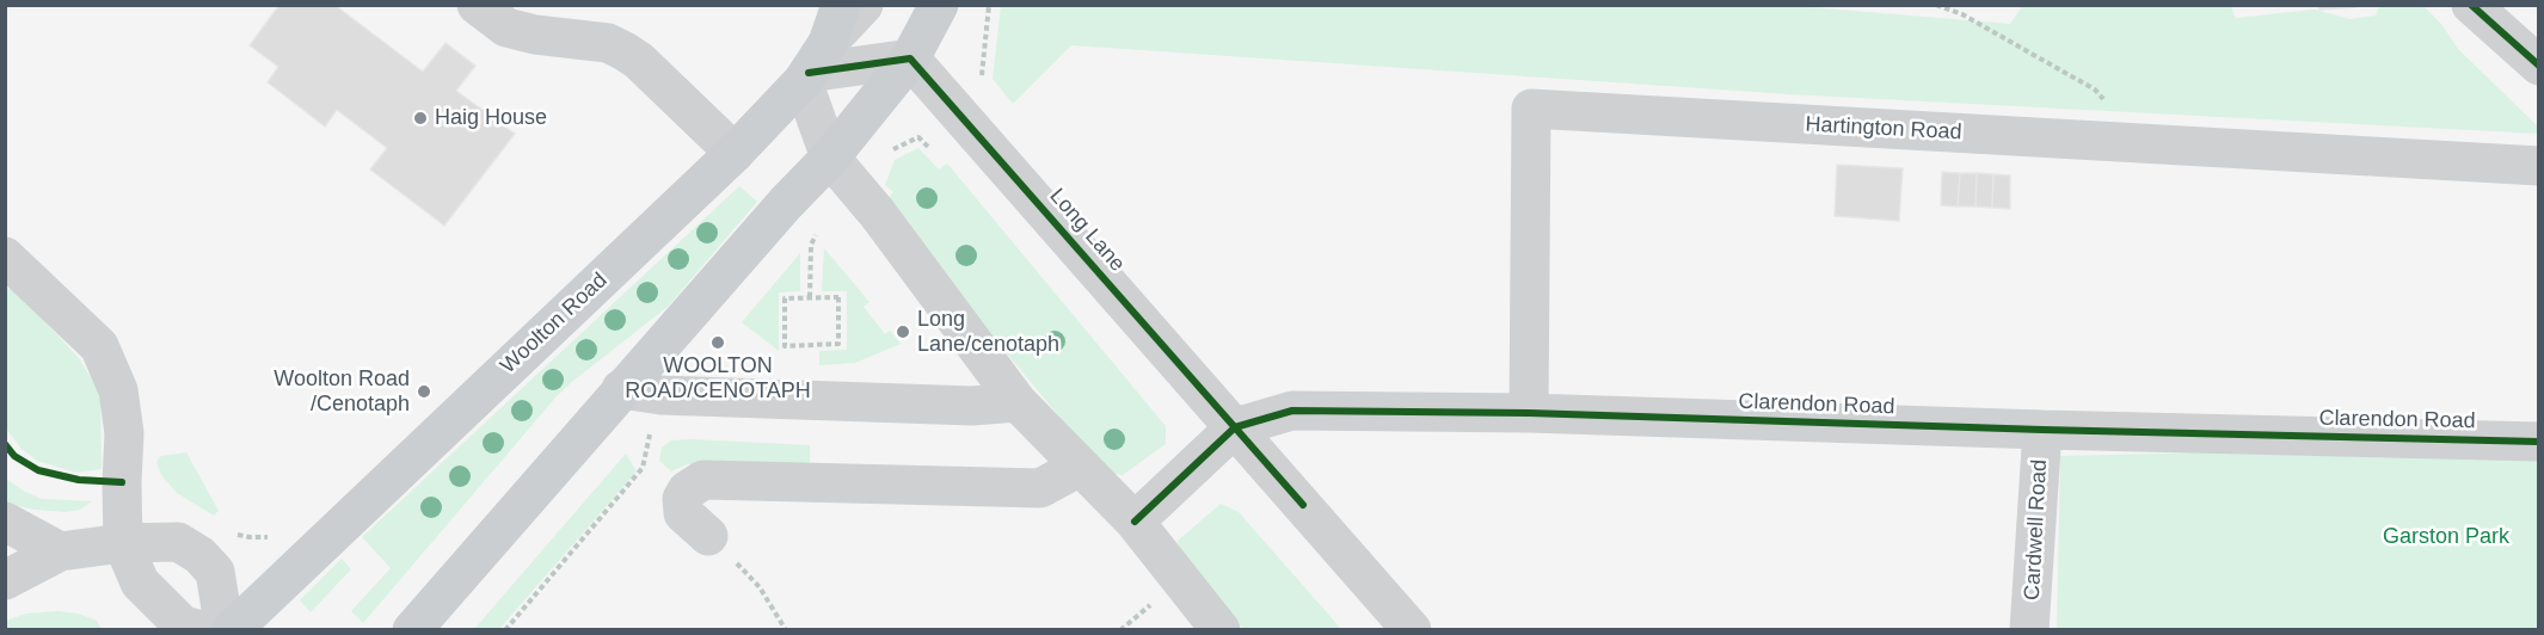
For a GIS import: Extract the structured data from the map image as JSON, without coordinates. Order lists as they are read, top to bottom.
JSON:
{
  "streets": {
    "main road": ["Woolton Road"],
    "street": [
      "Hartington Road",
      "Long Lane",
      "Clarendon Road",
      "Cardwell Road"
    ]
  },
  "crossings": [
    ["Hartington Road", "Clarendon Road"],
    ["Long Lane", "Clarendon Road"],
    ["Clarendon Road", "Cardwell Road"]
  ],
  "parks": ["Garston Park"],
  "places": [
    "Haig House",
    "Long Lane/cenotaph",
    "WOOLTON ROAD/CENOTAPH",
    "Woolton Road /Cenotaph"
  ]
}
